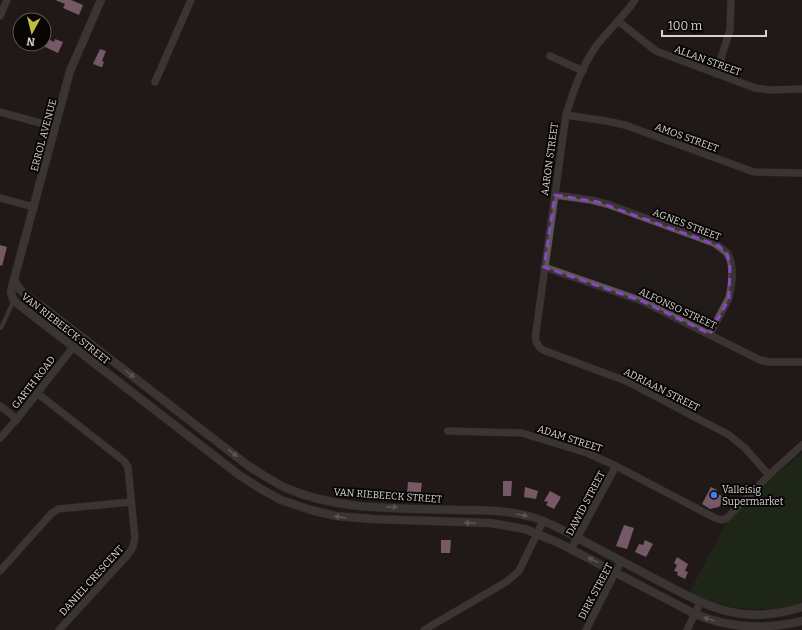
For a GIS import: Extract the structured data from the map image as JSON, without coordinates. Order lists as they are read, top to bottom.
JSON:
{
  "streets": {
    "street": [
      "ALLAN STREET",
      "ERROL AVENUE",
      "AMOS STREET",
      "AARON STREET",
      "AGNES STREET",
      "ALFONSO STREET",
      "VAN RIEBEECK STREET",
      "GARTH ROAD",
      "ADRIAAN STREET",
      "ADAM STREET",
      "DAWID STREET",
      "DANIEL CRESCENT",
      "DIRK STREET"
    ]
  },
  "crossings": [
    ["ALLAN STREET", "AARON STREET"],
    ["ERROL AVENUE", "VAN RIEBEECK STREET"],
    ["AMOS STREET", "AARON STREET"],
    ["AARON STREET", "AGNES STREET"],
    ["AARON STREET", "ALFONSO STREET"],
    ["AARON STREET", "ADRIAAN STREET"],
    ["AGNES STREET", "ALFONSO STREET"],
    ["VAN RIEBEECK STREET", "GARTH ROAD"],
    ["VAN RIEBEECK STREET", "DAWID STREET"],
    ["VAN RIEBEECK STREET", "DIRK STREET"],
    ["GARTH ROAD", "DANIEL CRESCENT"],
    ["ADRIAAN STREET", "ADAM STREET"],
    ["ADAM STREET", "DAWID STREET"]
  ],
  "places": ["Valleisig Supermarket"],
  "scale_bar": "100 m",
  "north": "bottom"
}
